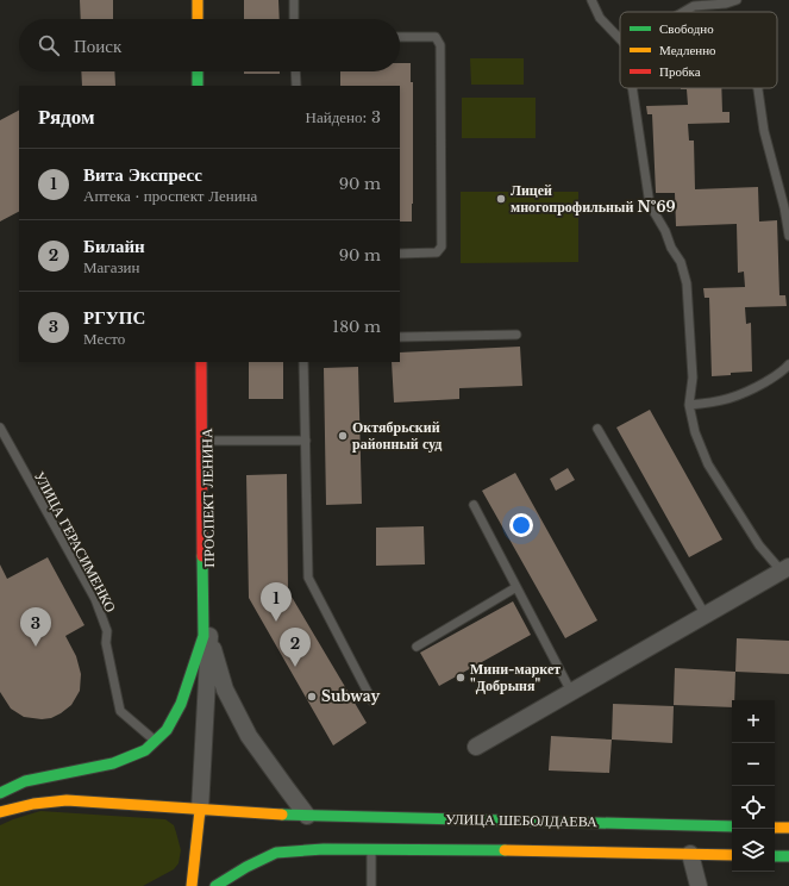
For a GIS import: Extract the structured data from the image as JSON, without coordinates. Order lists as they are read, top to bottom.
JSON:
{
  "streets": {
    "main road": ["УЛИЦА ШЕБОЛДАЕВА"],
    "street": ["ПРОСПЕКТ ЛЕНИНА"],
    "lane": ["УЛИЦА ГЕРАСИМЕНКО"]
  },
  "places": [
    "Лицей многопрофильный №69",
    "Октябрьский районный суд",
    "Мини-маркет \"Добрыня\"",
    "Subway"
  ],
  "legend": ["Свободно", "Медленно", "Пробка"],
  "page": {
    "search": "Поиск",
    "heading": ["Рядом", "Найдено: 3"],
    "list": [
      {
        "mark": "1",
        "name": "Вита Экспресс",
        "note": "Аптека · проспект Ленина",
        "value": "90 m"
      },
      {
        "mark": "2",
        "name": "Билайн",
        "note": "Магазин",
        "value": "90 m"
      },
      {
        "mark": "3",
        "name": "РГУПС",
        "note": "Место",
        "value": "180 m"
      }
    ],
    "pins": ["1", "3", "2"],
    "map_buttons": ["+", "−"]
  }
}
